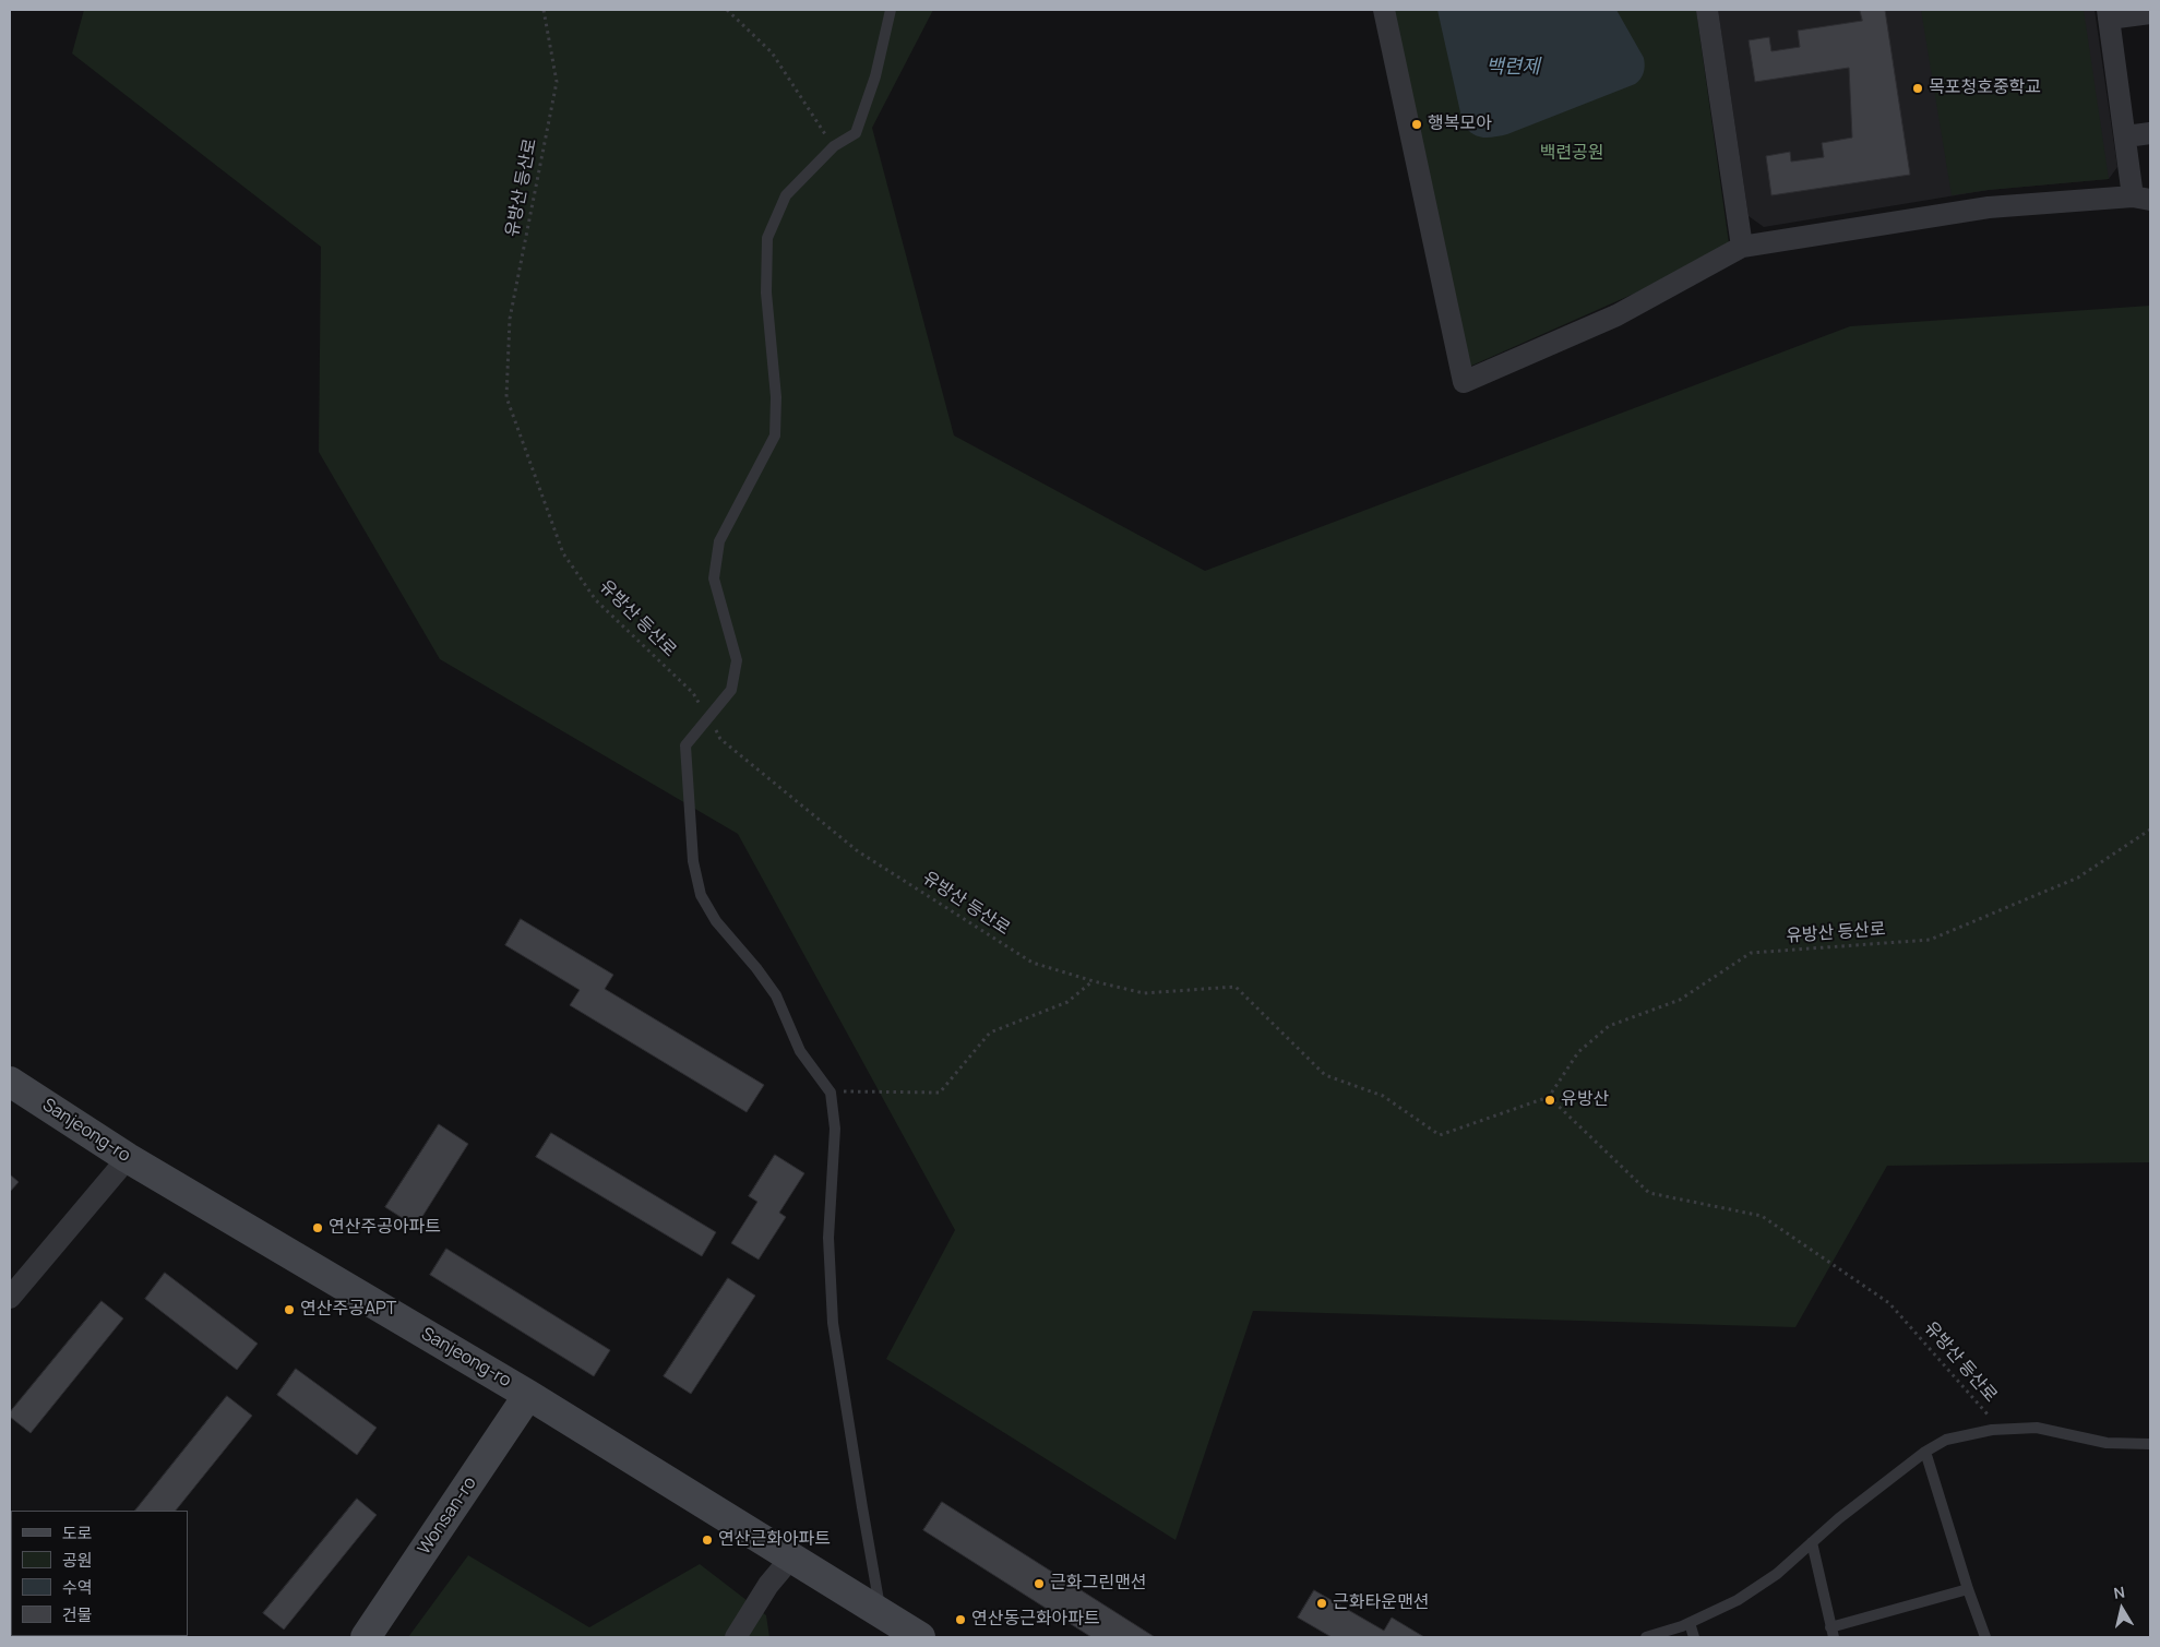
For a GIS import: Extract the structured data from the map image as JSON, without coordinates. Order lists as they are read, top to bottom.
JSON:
{
  "streets": {
    "street": ["Sanjeong-ro", "Wonsan-ro"],
    "path": ["유방산 등산로"]
  },
  "crossings": [
    ["Sanjeong-ro", "Wonsan-ro"]
  ],
  "water": ["백련제"],
  "parks": ["백련공원"],
  "places": [
    "목포청호중학교",
    "행복모아",
    "유방산",
    "연산주공아파트",
    "연산주공APT",
    "연산근화아파트",
    "근화그린맨션",
    "근화타운맨션",
    "연산동근화아파트"
  ],
  "legend": [
    "도로",
    "공원",
    "수역",
    "건물"
  ],
  "north": "top"
}
